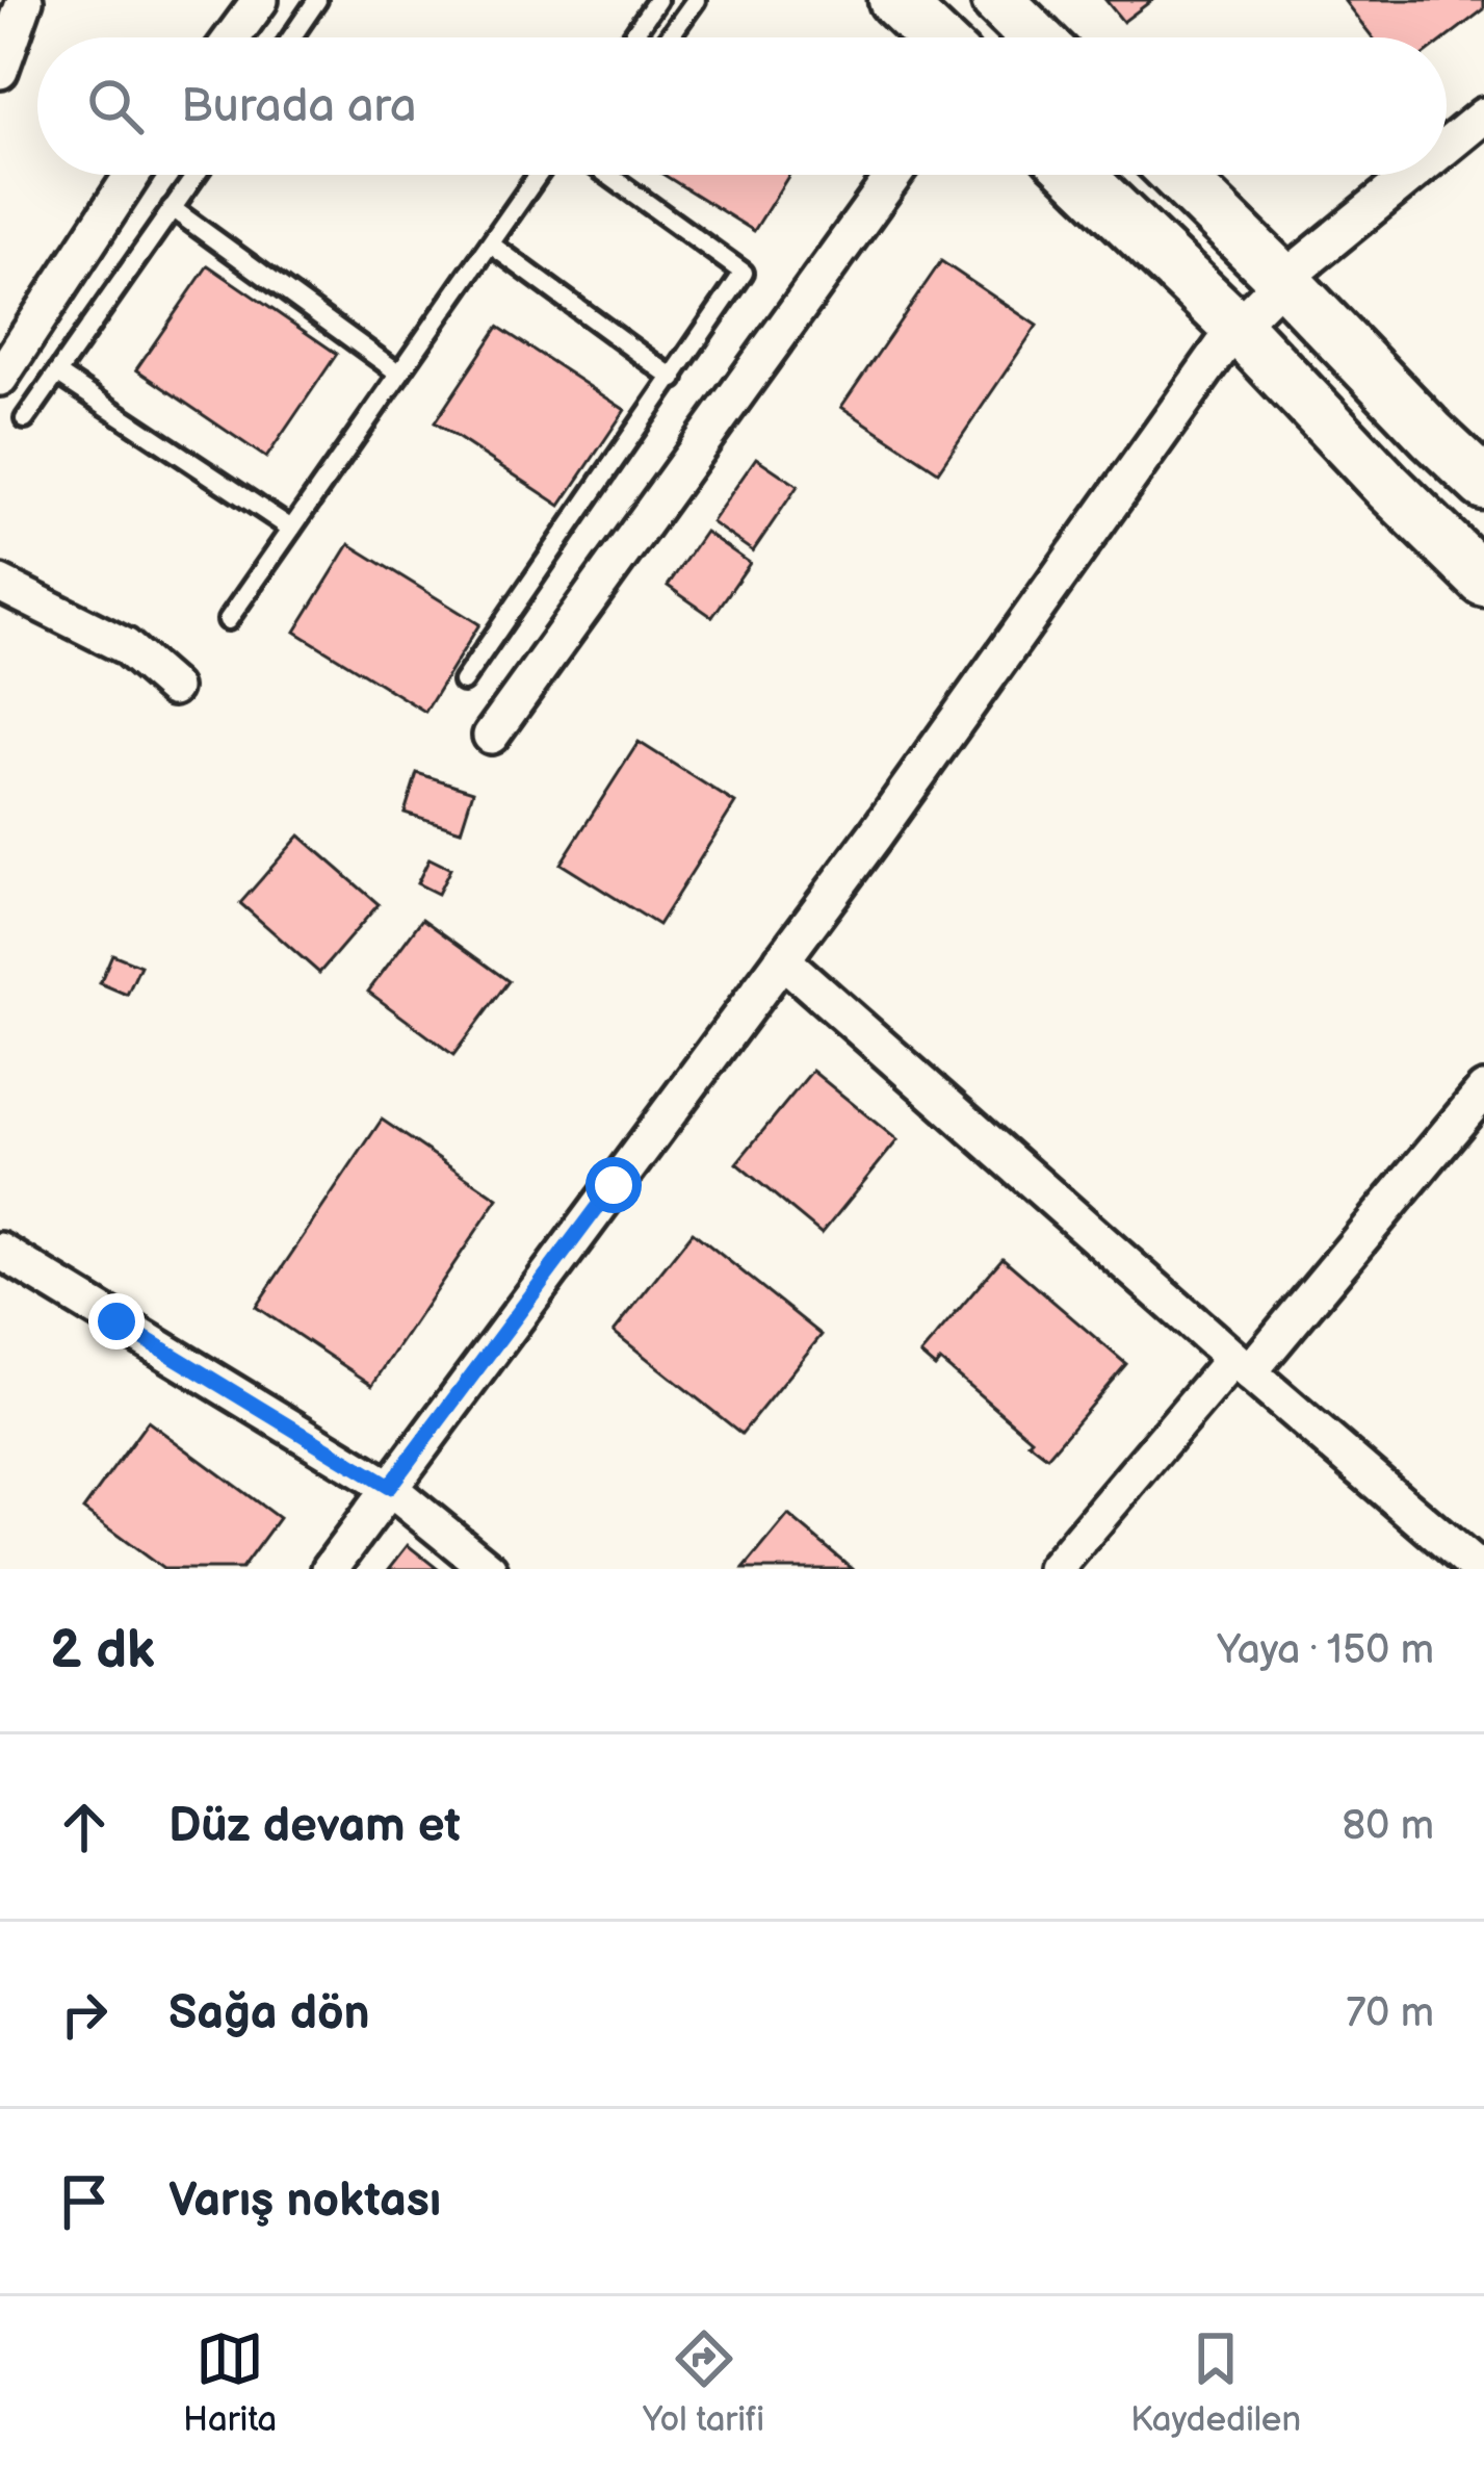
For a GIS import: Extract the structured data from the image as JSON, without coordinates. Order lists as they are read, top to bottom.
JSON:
{
  "page": {
    "search": "Burada ara",
    "heading": ["2 dk", "Yaya · 150 m"],
    "list": [
      ["Düz devam et", "80 m"],
      ["Sağa dön", "70 m"],
      "Varış noktası"
    ],
    "nav": ["Harita", "Yol tarifi", "Kaydedilen"]
  }
}
